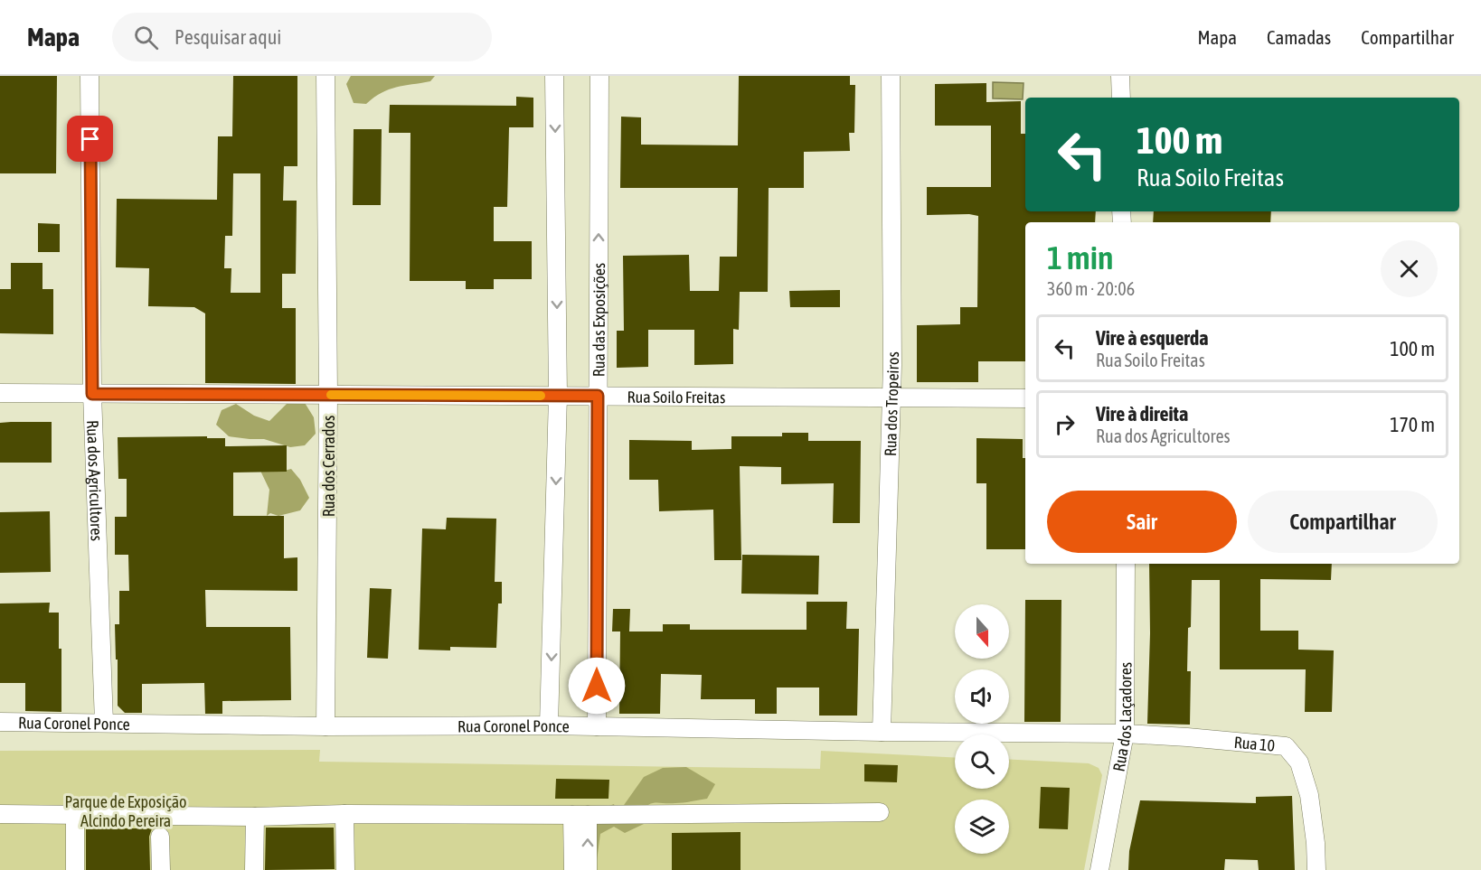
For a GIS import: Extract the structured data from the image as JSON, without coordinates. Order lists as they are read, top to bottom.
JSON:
{
  "streets": {
    "street": [
      "Rua das Exposições",
      "Rua Soilo Freitas",
      "Rua dos Tropeiros",
      "Rua dos Cerrados",
      "Rua dos Agricultores",
      "Rua dos Laçadores",
      "Rua Coronel Ponce",
      "Rua 10"
    ]
  },
  "crossings": [
    ["Rua das Exposições", "Rua Soilo Freitas"],
    ["Rua das Exposições", "Rua Coronel Ponce"],
    ["Rua Soilo Freitas", "Rua dos Tropeiros"],
    ["Rua Soilo Freitas", "Rua dos Cerrados"],
    ["Rua Soilo Freitas", "Rua dos Agricultores"],
    ["Rua dos Tropeiros", "Rua Coronel Ponce"],
    ["Rua dos Cerrados", "Rua Coronel Ponce"],
    ["Rua dos Agricultores", "Rua Coronel Ponce"],
    ["Rua dos Laçadores", "Rua Coronel Ponce"],
    ["Rua dos Laçadores", "Rua 10"],
    ["Rua Coronel Ponce", "Rua 10"]
  ],
  "parks": ["Parque de Exposição Alcindo Pereira"],
  "north": "bottom",
  "page": {
    "header": "Mapa",
    "search": "Pesquisar aqui",
    "nav": ["Mapa", "Camadas", "Compartilhar"],
    "turn": ["100 m", "Rua Soilo Freitas"],
    "heading": ["1 min", "360 m · 20:06"],
    "list": [
      {
        "name": "Vire à esquerda",
        "note": "Rua Soilo Freitas",
        "value": "100 m"
      },
      {
        "name": "Vire à direita",
        "note": "Rua dos Agricultores",
        "value": "170 m"
      }
    ],
    "buttons": ["Sair", "Compartilhar"]
  }
}
